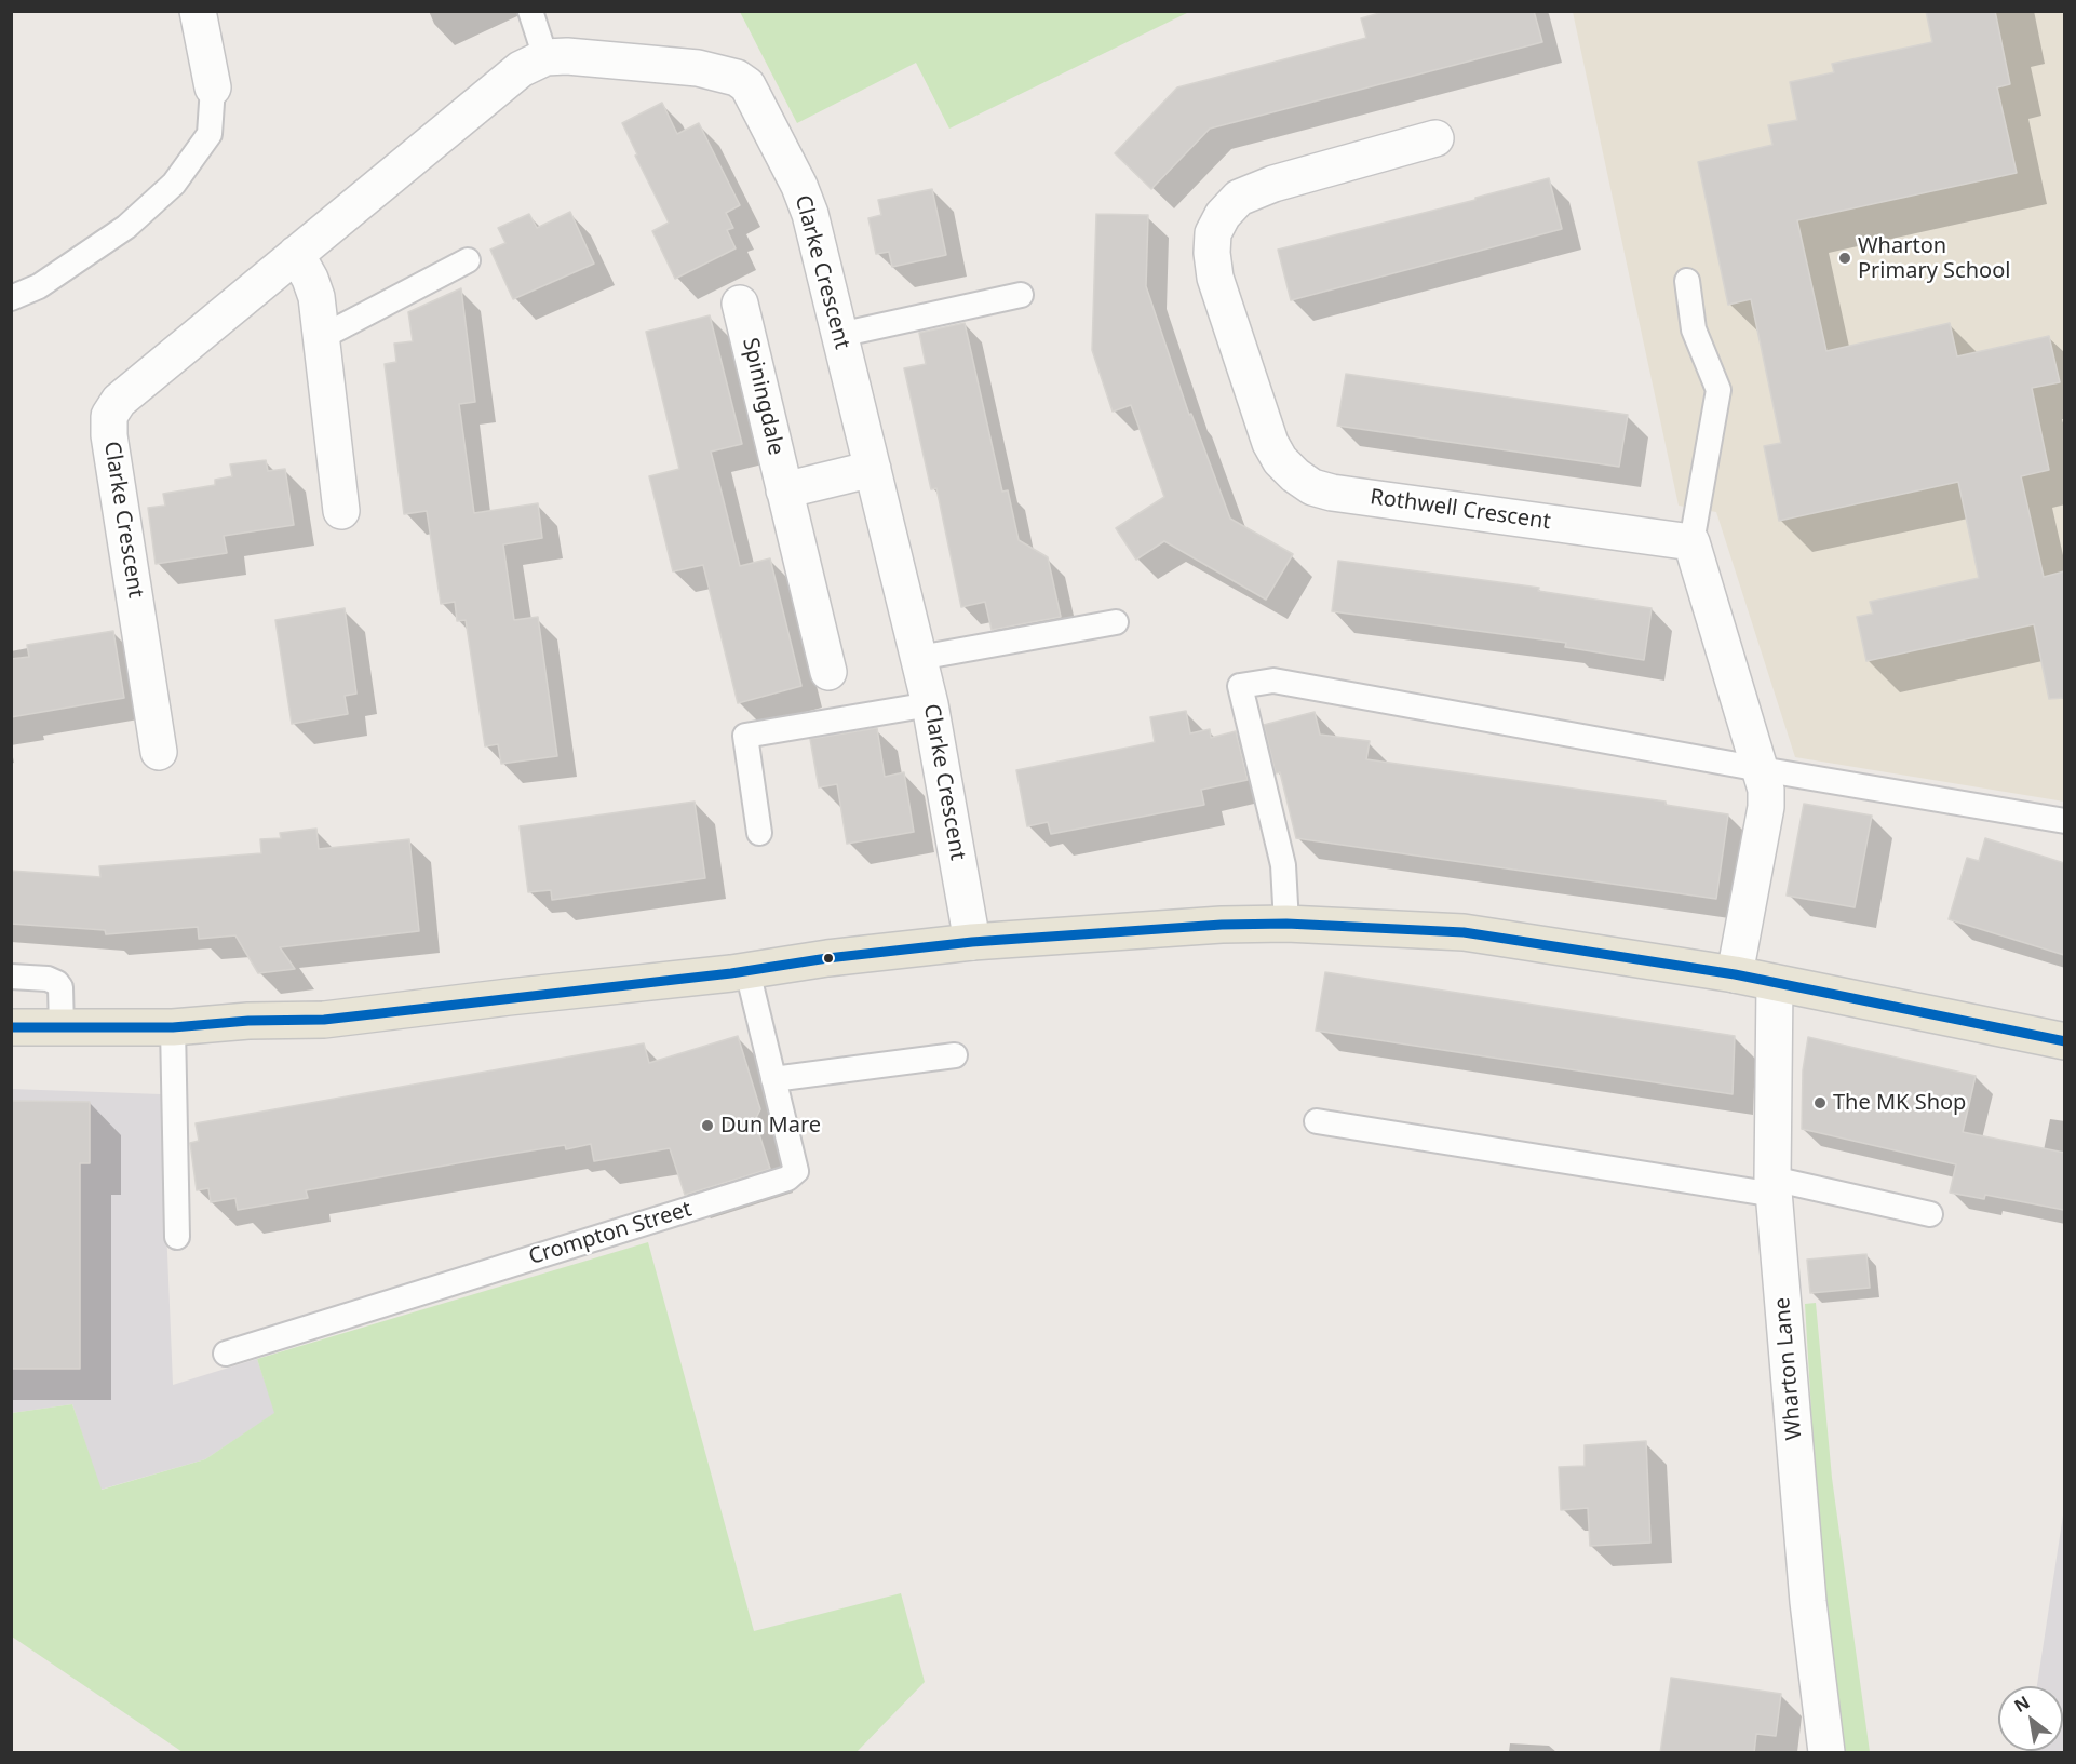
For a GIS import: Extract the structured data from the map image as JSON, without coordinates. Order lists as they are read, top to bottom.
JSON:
{
  "streets": {
    "street": [
      "Clarke Crescent",
      "Spiningdale",
      "Rothwell Crescent",
      "Wharton Lane"
    ],
    "lane": ["Crompton Street"]
  },
  "places": ["Wharton Primary School", "The MK Shop", "Dun Mare"],
  "north": "top left"
}
